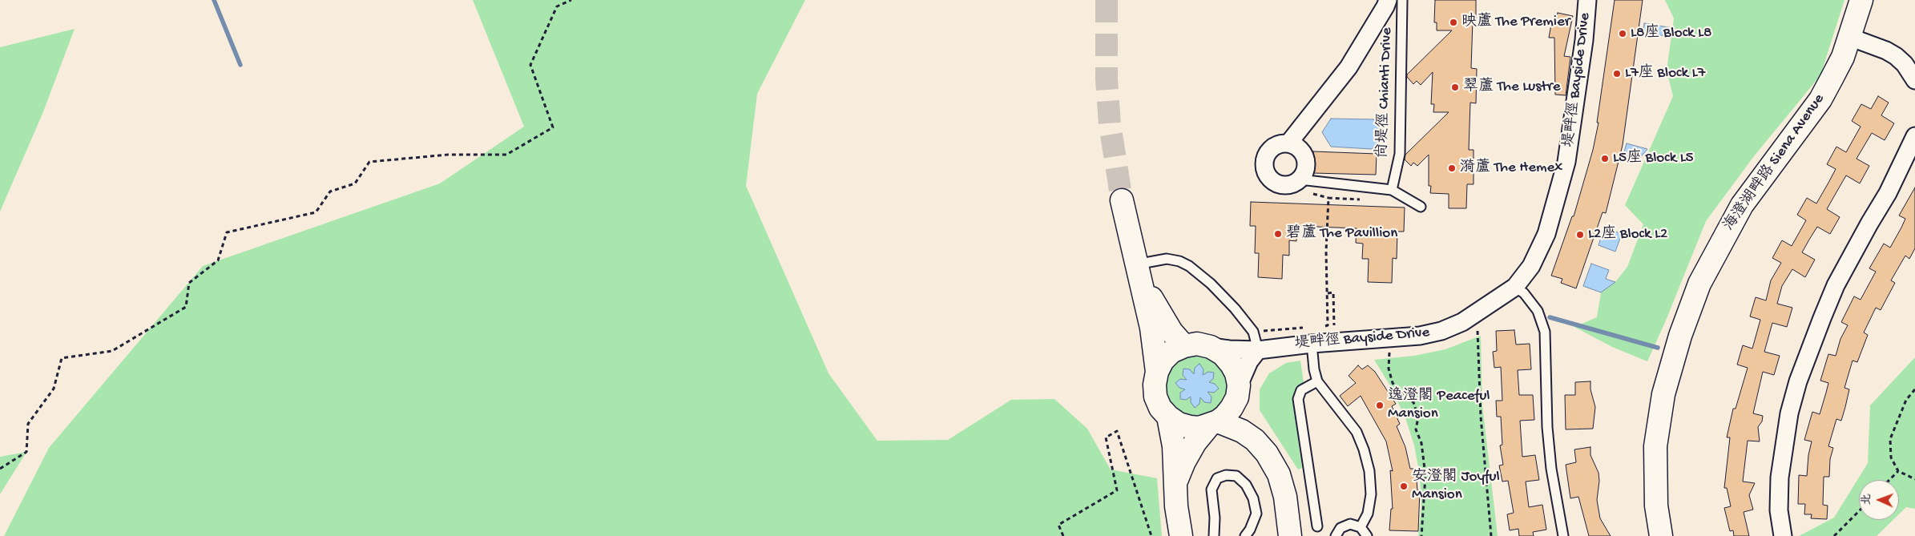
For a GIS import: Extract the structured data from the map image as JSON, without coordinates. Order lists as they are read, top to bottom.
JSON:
{
  "streets": {
    "street": ["堤畔徑 Bayside Drive", "海澄湖畔路 Siena Avenue"],
    "lane": ["尚堤徑 Chianti Drive"]
  },
  "places": [
    "映蘆 The Premier",
    "L8座 Block L8",
    "L7座 Block L7",
    "翠蘆 The Lustre",
    "L5座 Block L5",
    "漪蘆 The Hemex",
    "碧蘆 The Pavillion",
    "L2座 Block L2",
    "逸澄閣 Peaceful Mansion",
    "安澄閣 Joyful Mansion"
  ],
  "north": "left"
}
